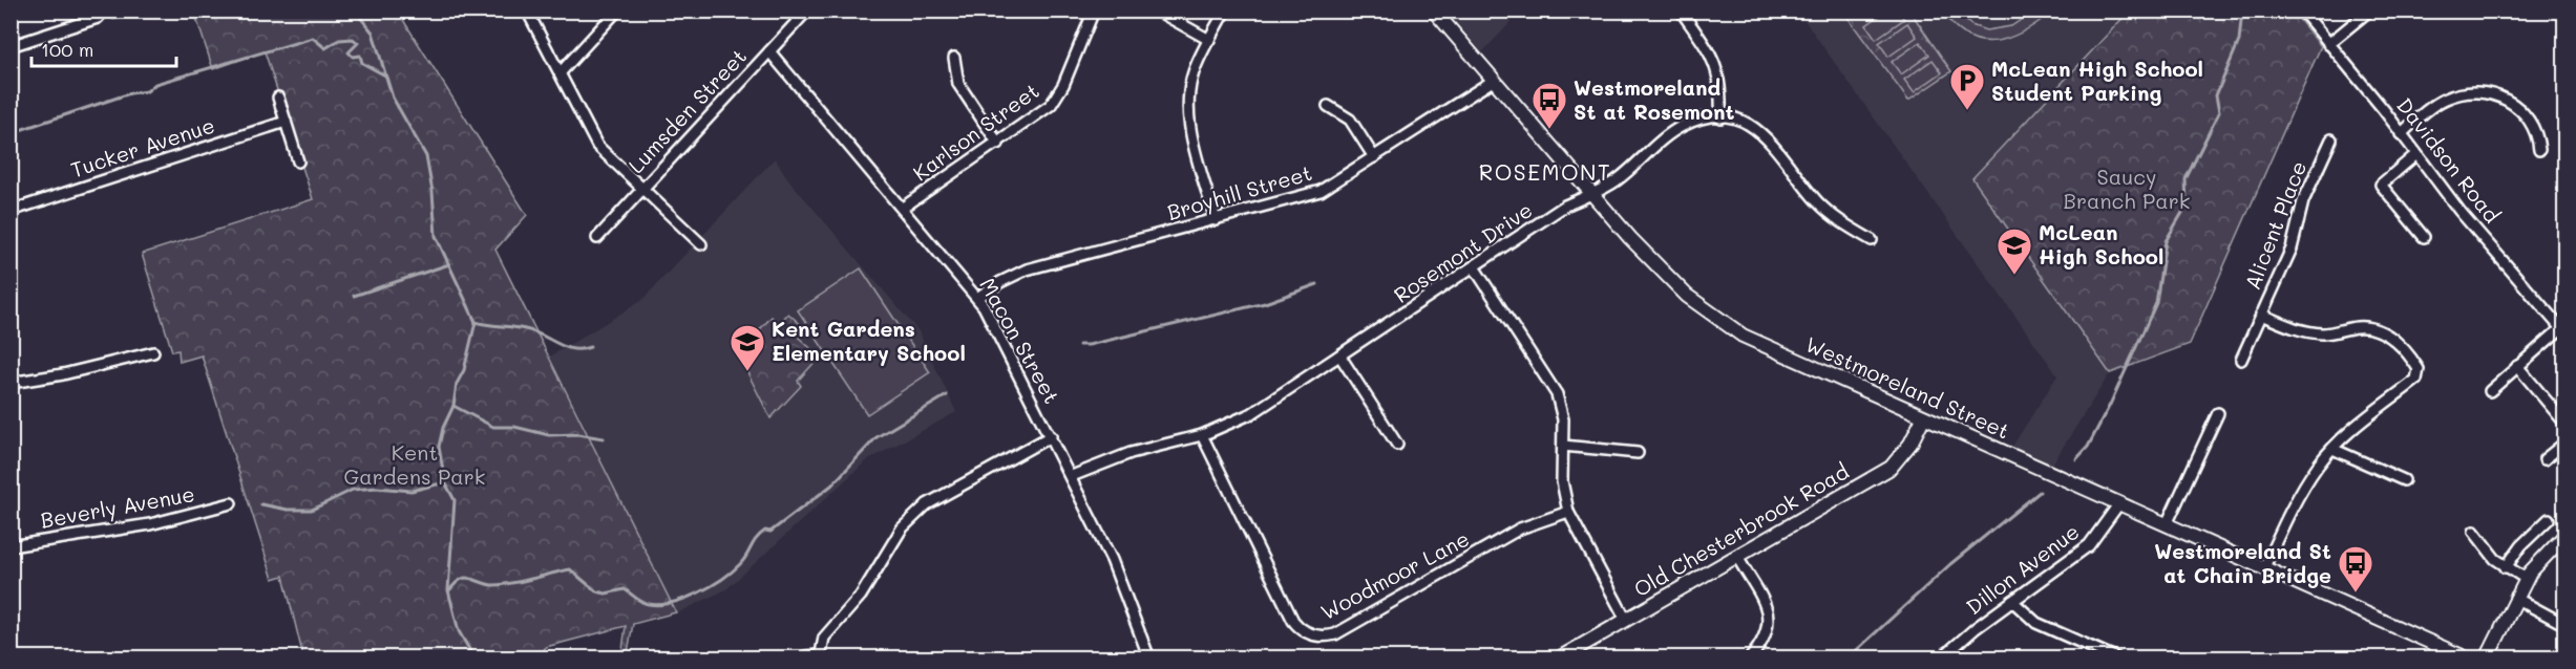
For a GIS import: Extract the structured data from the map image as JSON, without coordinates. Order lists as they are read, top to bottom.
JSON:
{
  "streets": {
    "main road": ["Westmoreland Street", "Old Chesterbrook Road"],
    "street": [
      "Lumsden Street",
      "Karlson Street",
      "Tucker Avenue",
      "Davidson Road",
      "Broyhill Street",
      "Alicent Place",
      "Rosemont Drive",
      "Macon Street",
      "Beverly Avenue",
      "Dillon Avenue",
      "Woodmoor Lane"
    ]
  },
  "crossings": [
    ["Lumsden Street", "Macon Street"],
    ["Karlson Street", "Macon Street"],
    ["Broyhill Street", "Macon Street"],
    ["Broyhill Street", "Westmoreland Street"],
    ["Rosemont Drive", "Macon Street"],
    ["Rosemont Drive", "Westmoreland Street"],
    ["Rosemont Drive", "Woodmoor Lane"],
    ["Westmoreland Street", "Old Chesterbrook Road"],
    ["Westmoreland Street", "Dillon Avenue"]
  ],
  "districts": ["ROSEMONT"],
  "parks": ["Saucy Branch Park", "Kent Gardens Park"],
  "places": {
    "parking": ["McLean High School Student Parking"],
    "bus stop": ["Westmoreland St at Rosemont", "Westmoreland St at Chain Bridge"],
    "school or university": ["McLean High School", "Kent Gardens Elementary School"]
  },
  "scale_bar": "100 m"
}
